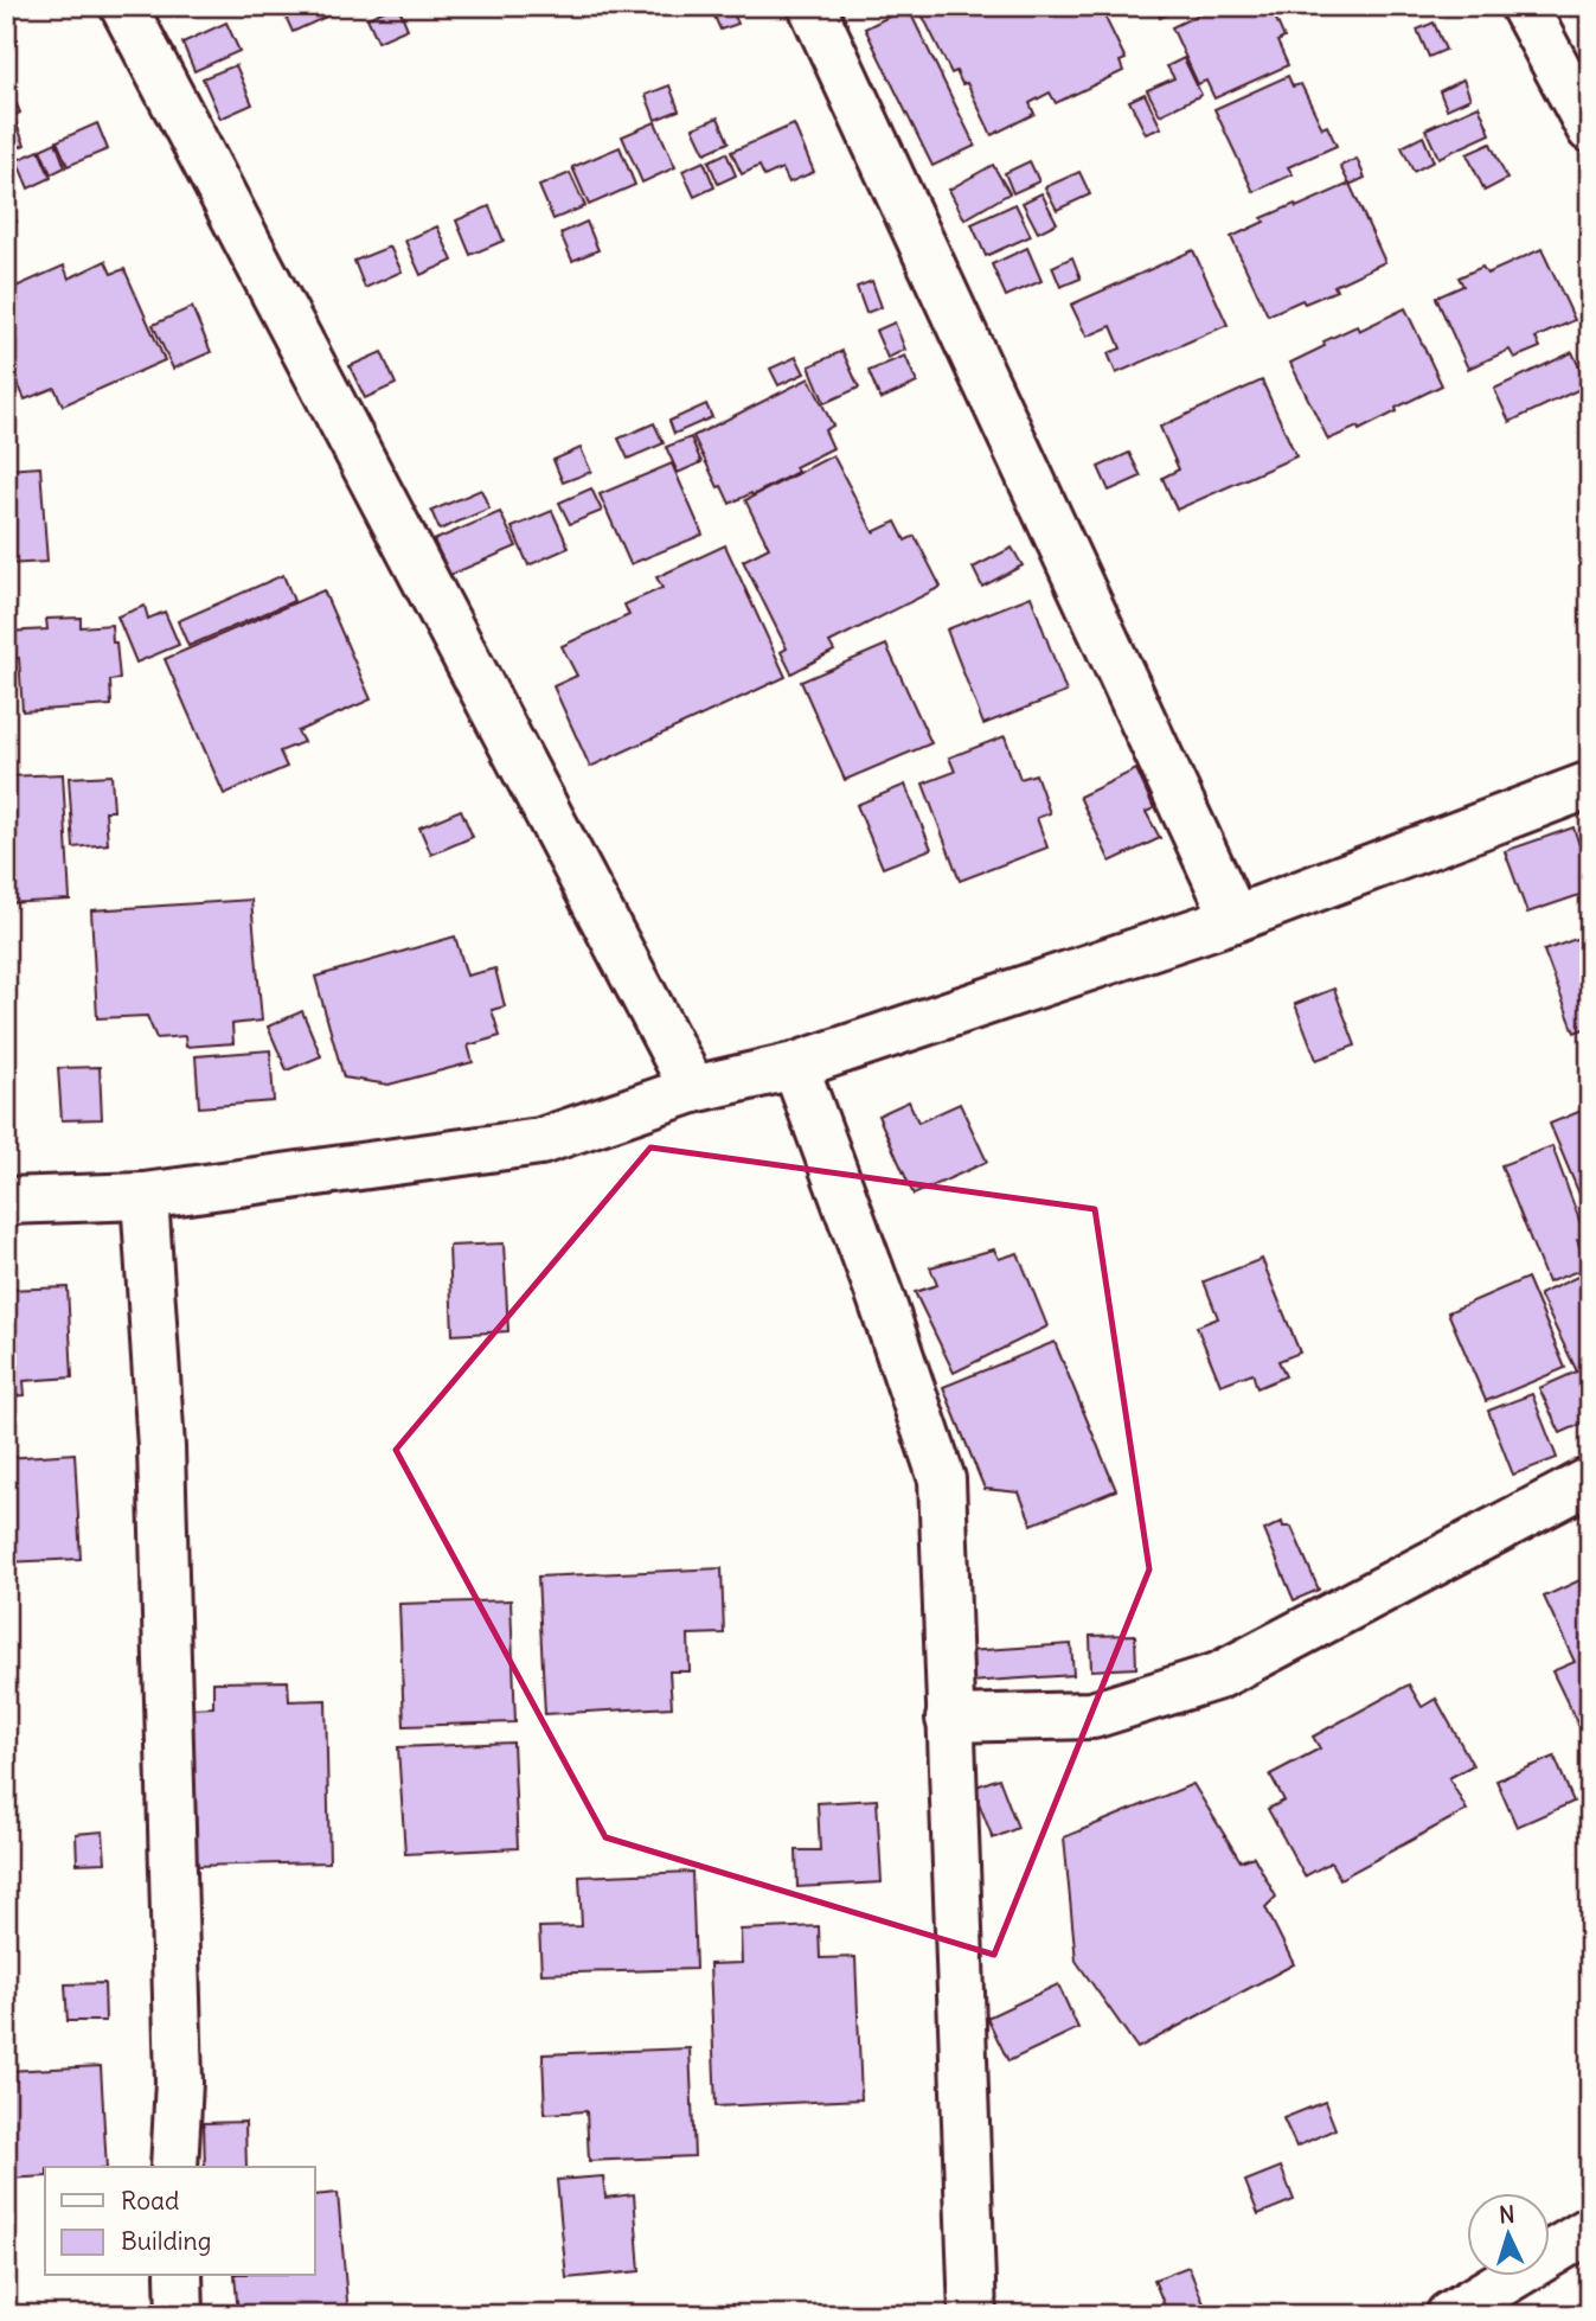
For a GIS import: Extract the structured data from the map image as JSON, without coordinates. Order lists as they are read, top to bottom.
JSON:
{
  "legend": ["Road", "Building"],
  "north": "top"
}
